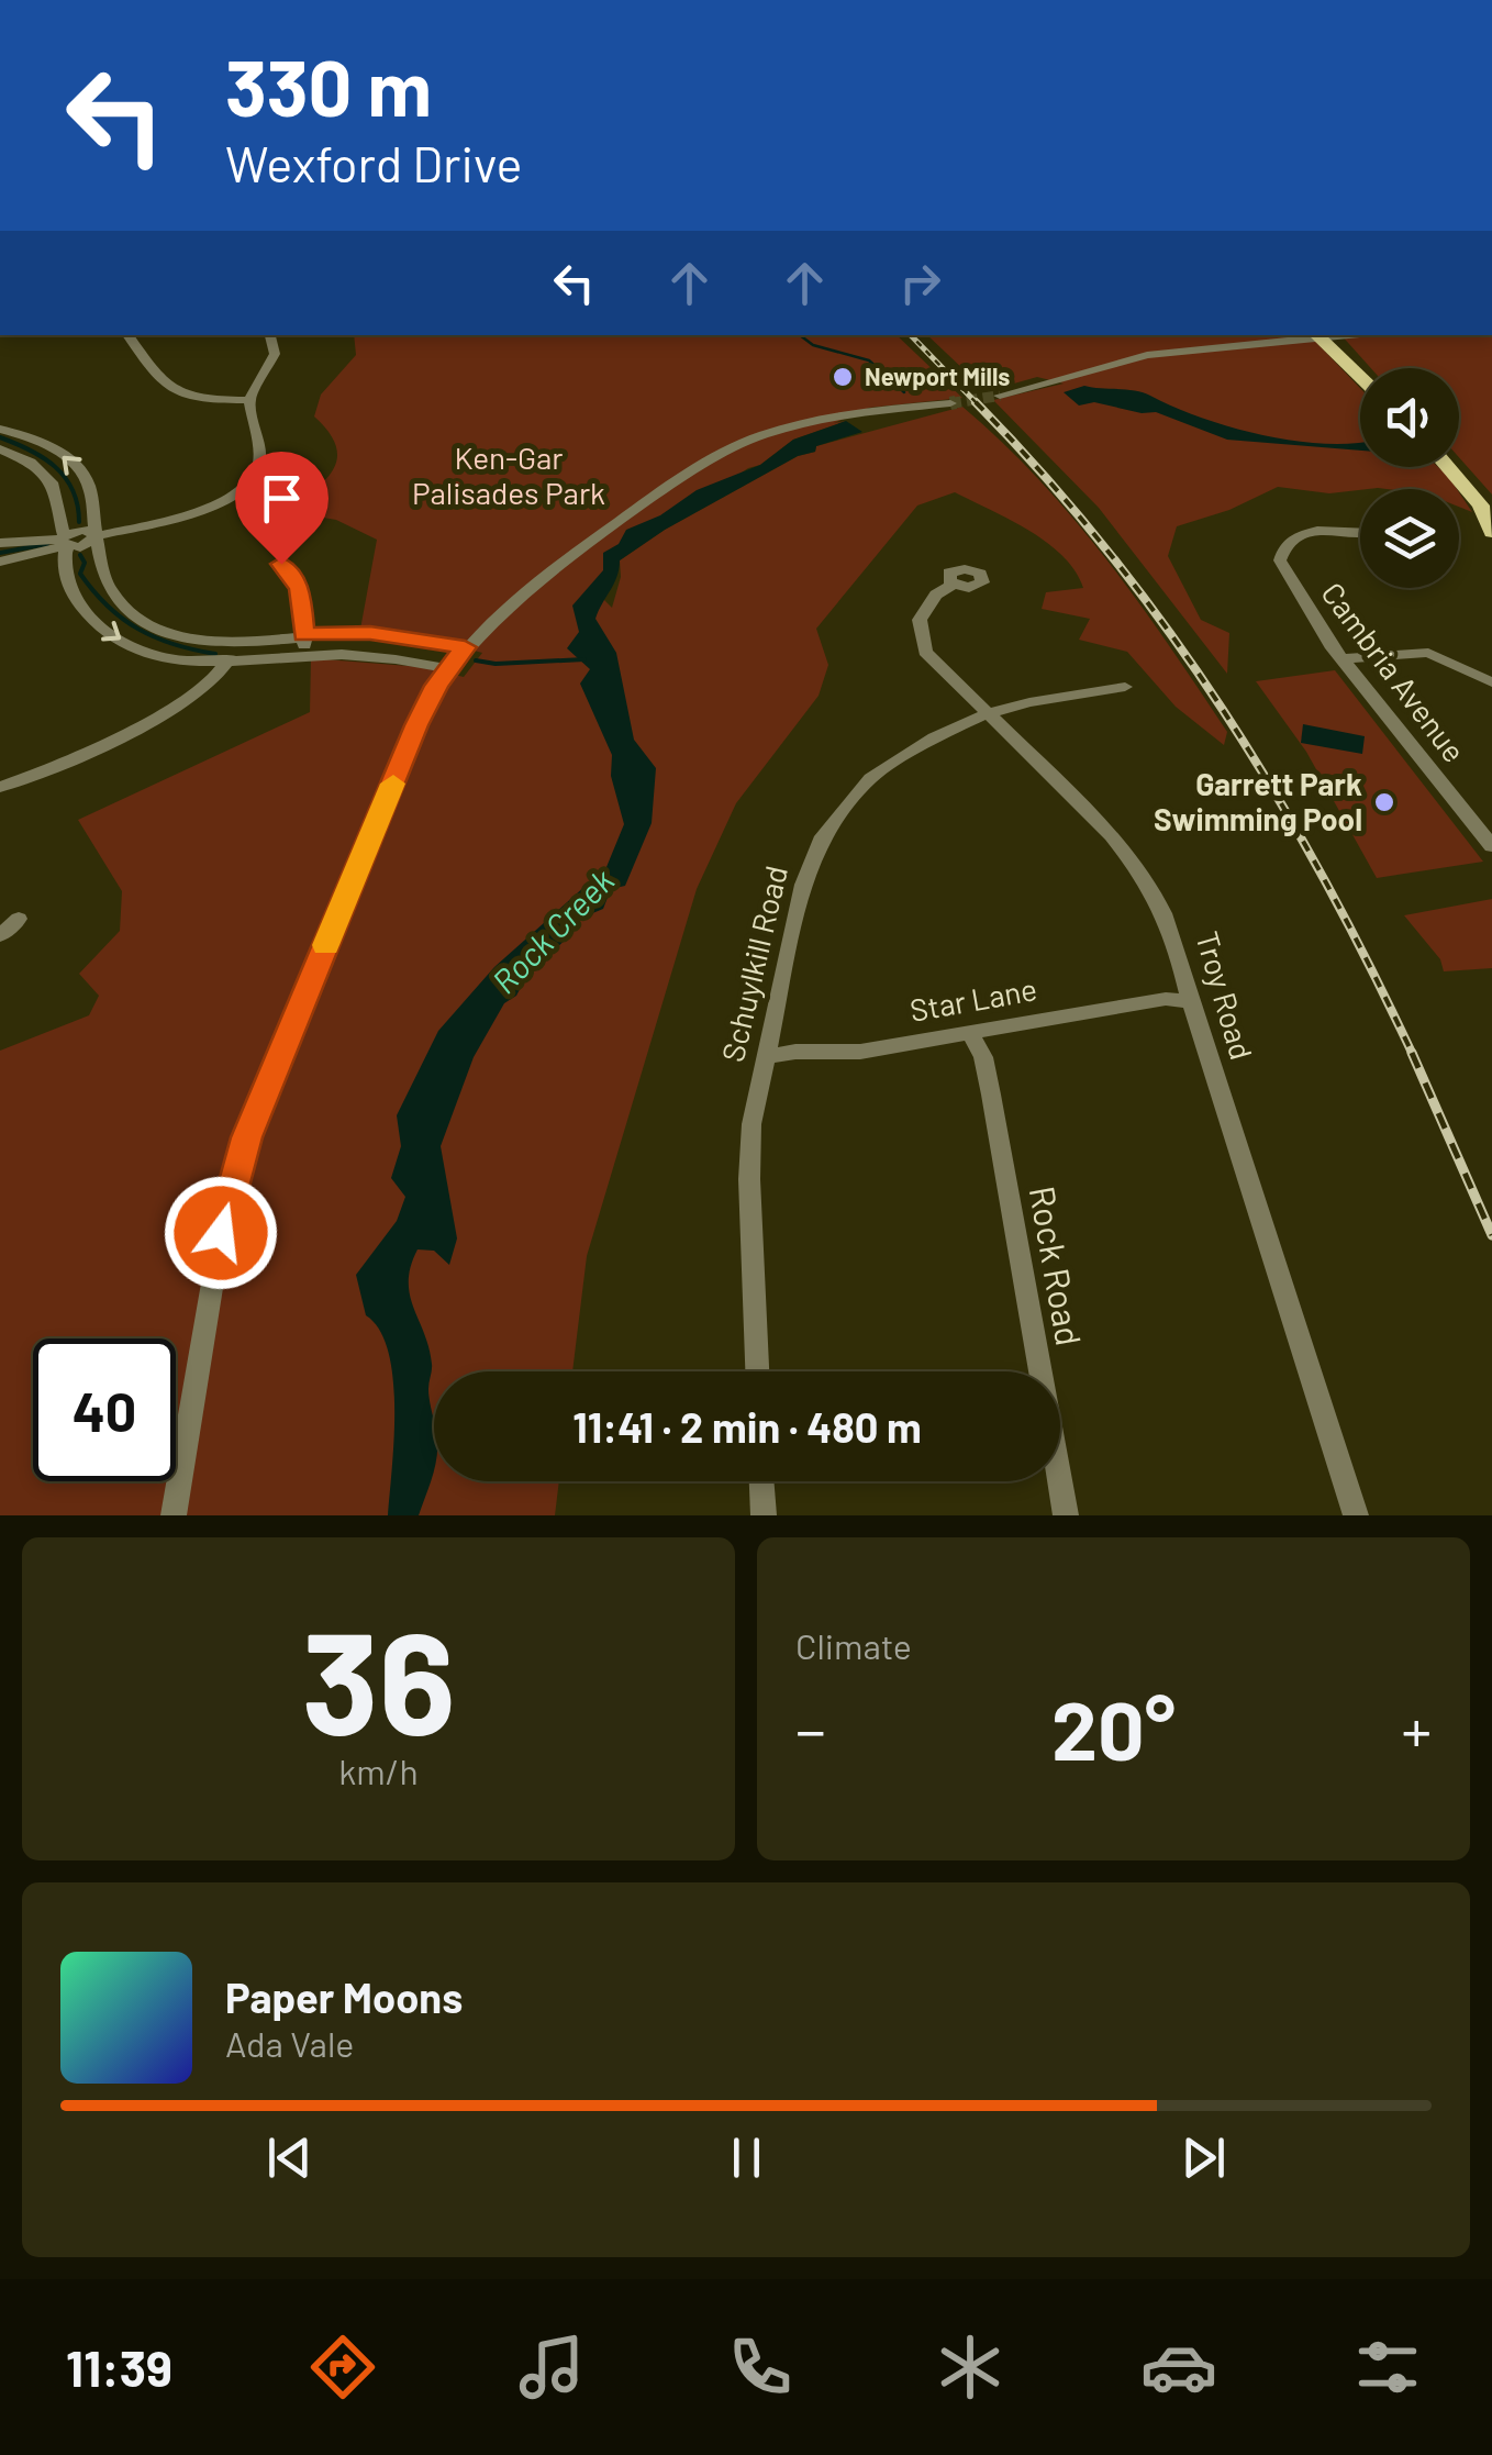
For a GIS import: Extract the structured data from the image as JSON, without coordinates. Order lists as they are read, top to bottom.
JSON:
{
  "streets": {
    "street": [
      "Cambria Avenue",
      "Schuylkill Road",
      "Troy Road",
      "Star Lane",
      "Rock Road"
    ]
  },
  "crossings": [
    ["Schuylkill Road", "Troy Road"],
    ["Schuylkill Road", "Star Lane"],
    ["Troy Road", "Star Lane"],
    ["Star Lane", "Rock Road"]
  ],
  "water": ["Rock Creek"],
  "parks": ["Ken-Gar Palisades Park"],
  "places": ["Newport Mills", "Garrett Park Swimming Pool"],
  "page": {
    "turn": ["330 m", "Wexford Drive"],
    "limit": "40",
    "trip": "11:41 · 2 min · 480 m",
    "tile": [
      ["36", "km/h"],
      "Climate"
    ],
    "heat": ["−", "20°", "+"],
    "song": ["Paper Moons", "Ada Vale"],
    "tabs": "11:39"
  }
}
